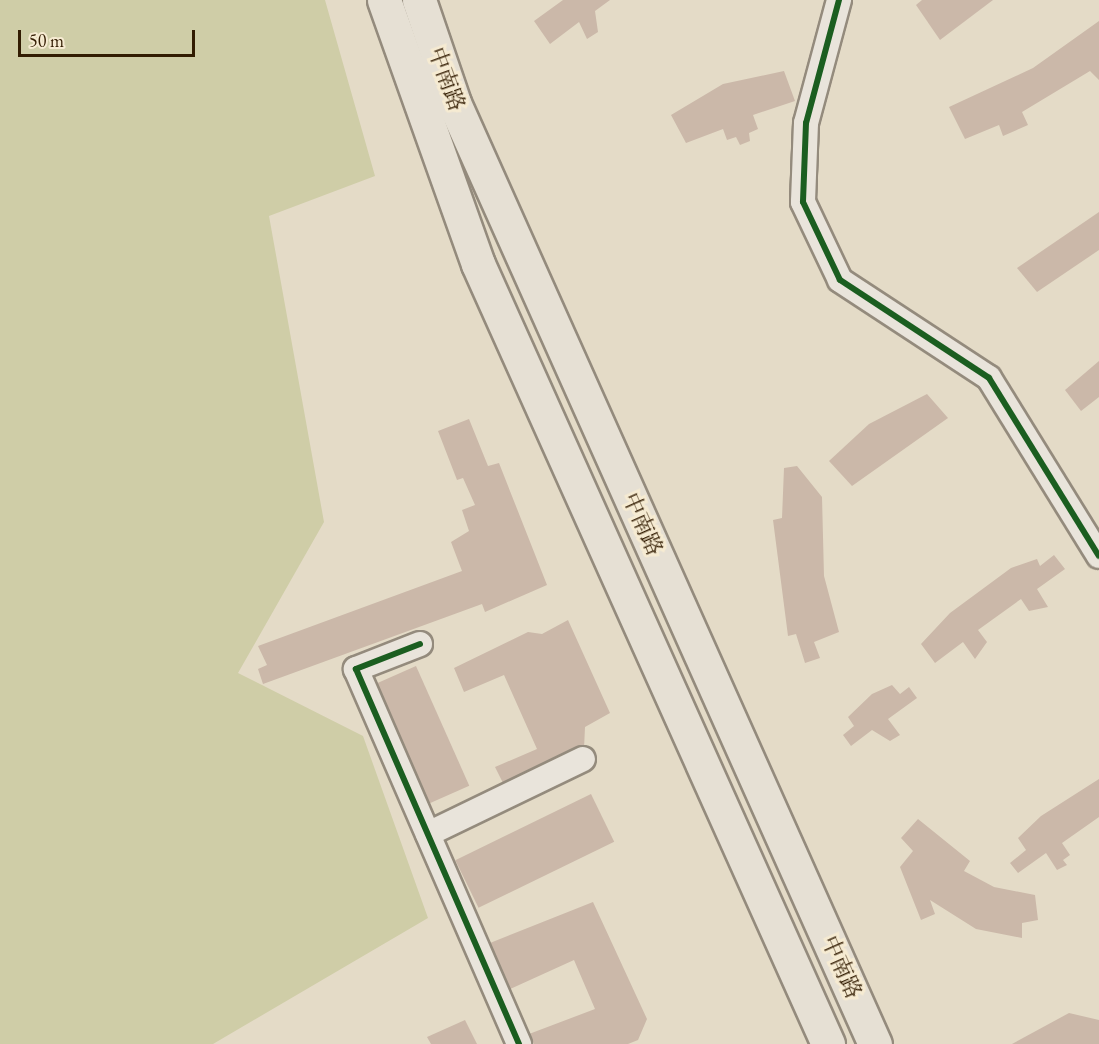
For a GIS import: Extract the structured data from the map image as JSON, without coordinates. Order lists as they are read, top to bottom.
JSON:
{
  "streets": {
    "main road": ["中南路"]
  },
  "scale_bar": "50 m"
}
